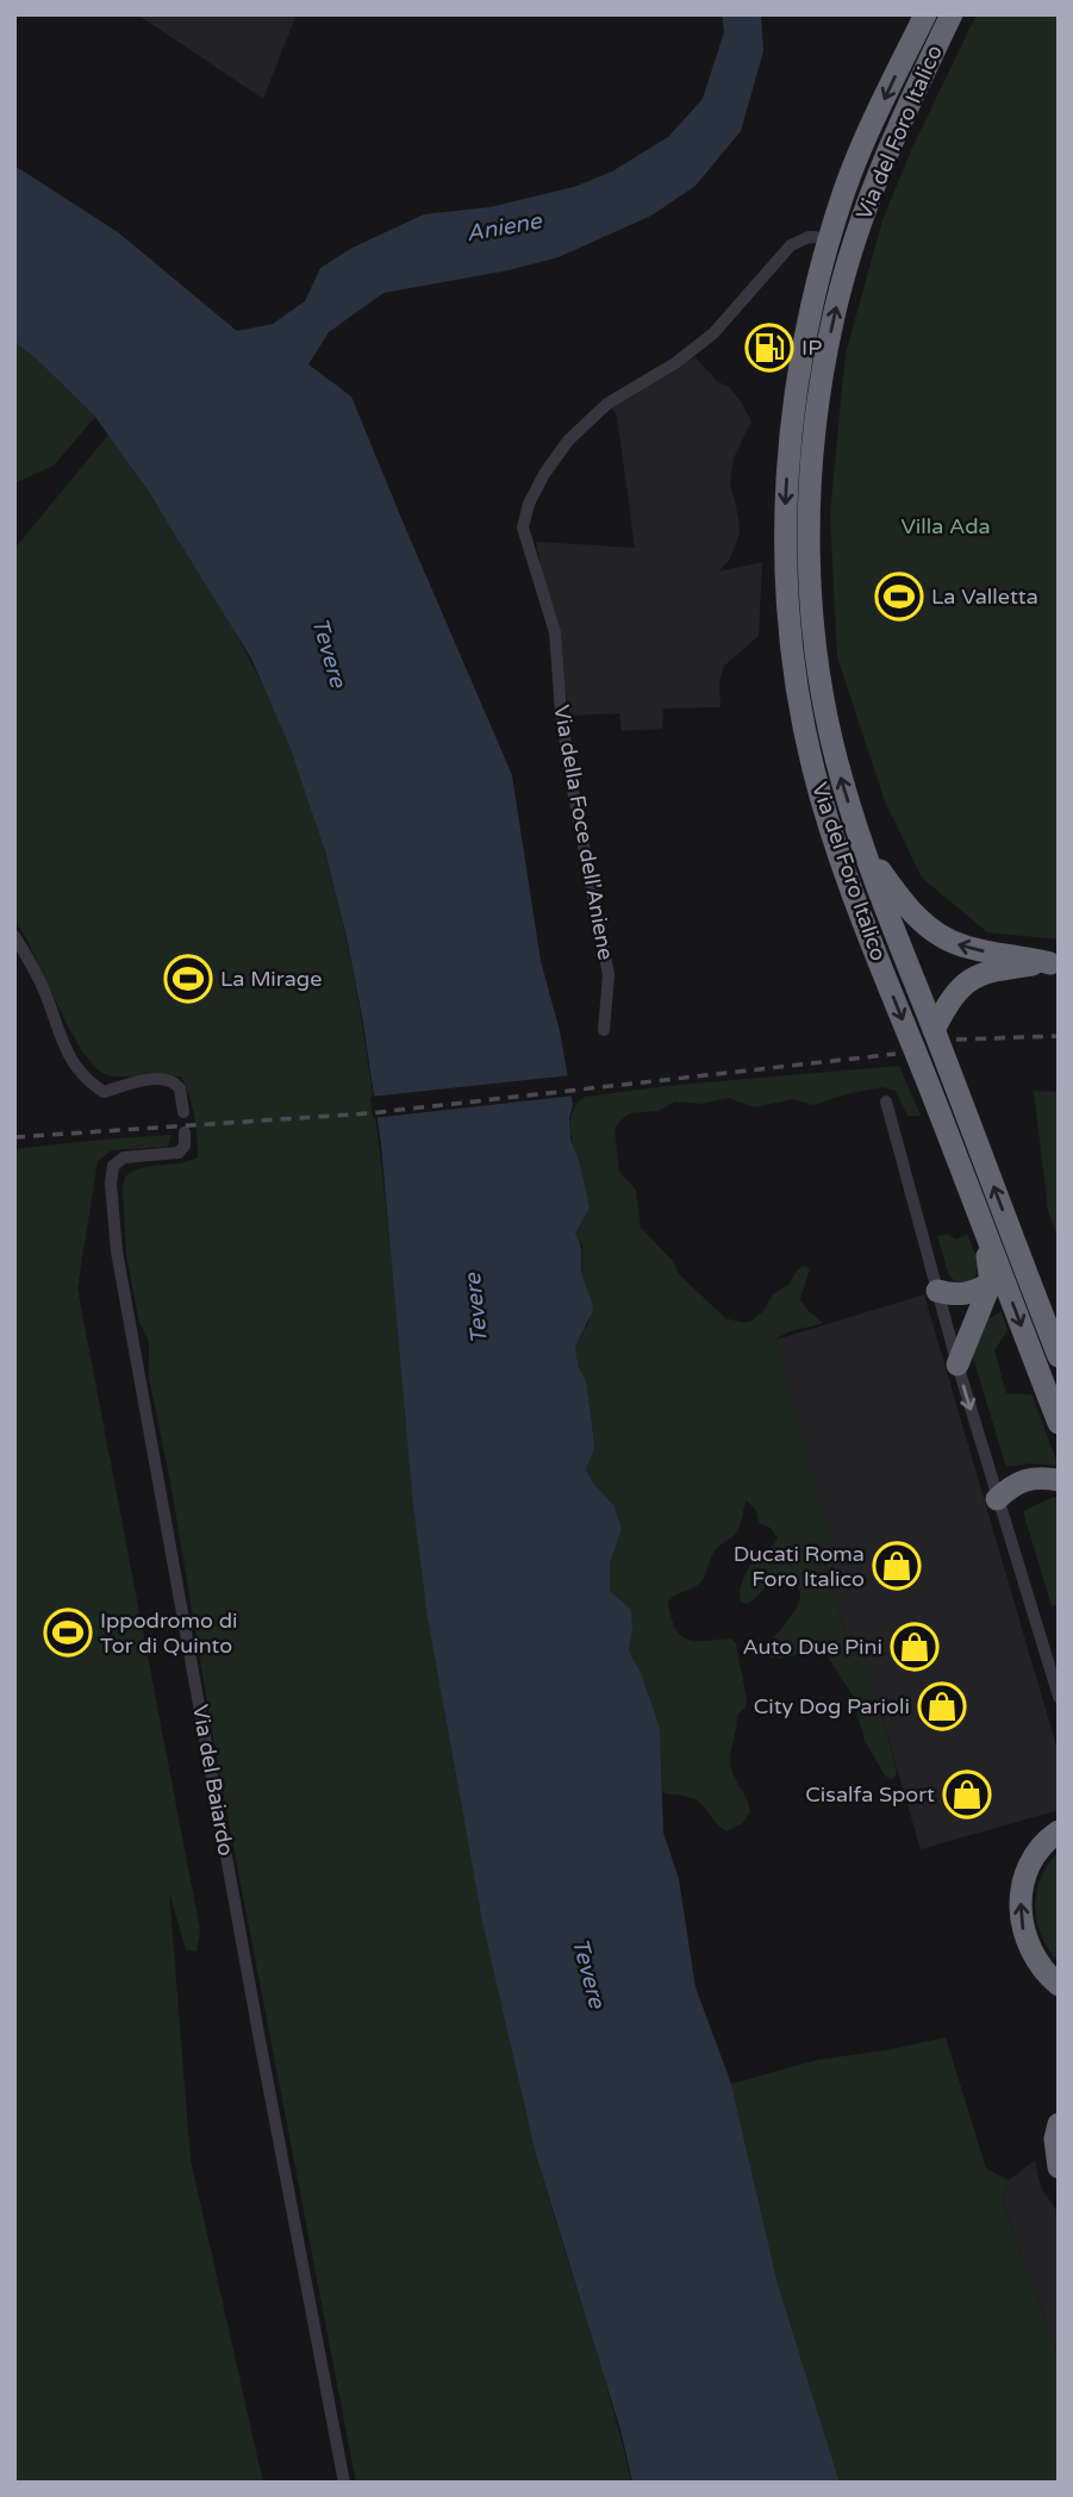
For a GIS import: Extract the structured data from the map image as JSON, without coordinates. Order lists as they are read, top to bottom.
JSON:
{
  "streets": {
    "highway": ["Via del Foro Italico"],
    "street": ["Via della Foce dell'Aniene", "Via del Baiardo"]
  },
  "crossings": [
    ["Via del Foro Italico", "Via della Foce dell'Aniene"]
  ],
  "water": ["Aniene", "Tevere"],
  "parks": ["Villa Ada"],
  "places": {
    "fuel station": ["IP"],
    "sports": ["La Valletta", "La Mirage", "Ippodromo di Tor di Quinto"],
    "shop": [
      "Ducati Roma Foro Italico",
      "Auto Due Pini",
      "City Dog Parioli",
      "Cisalfa Sport"
    ]
  }
}
